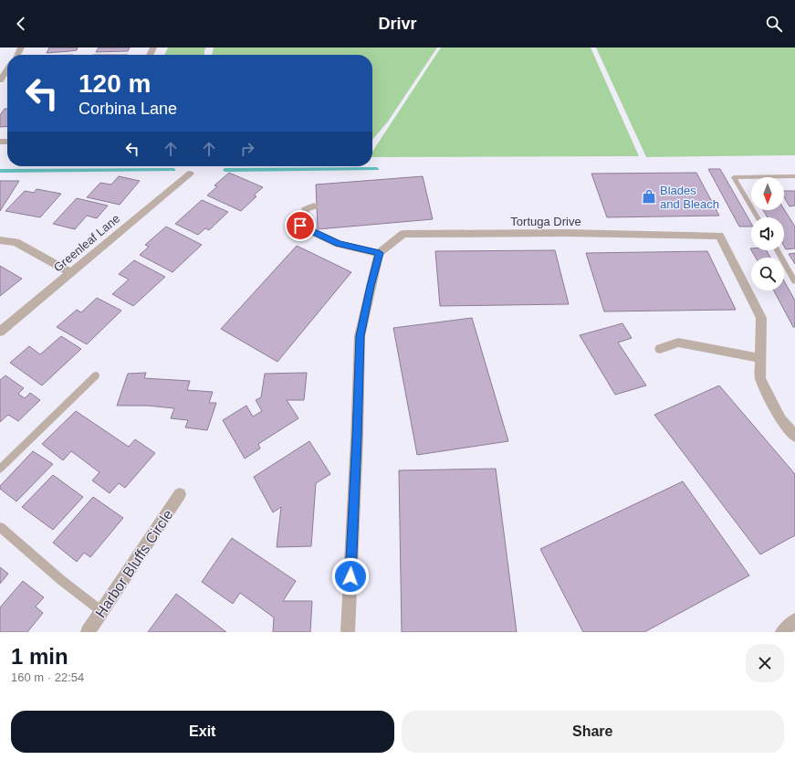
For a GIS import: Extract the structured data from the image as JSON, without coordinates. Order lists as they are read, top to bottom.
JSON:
{
  "streets": {
    "street": ["Tortuga Drive", "Greenleaf Lane", "Harbor Bluffs Circle"]
  },
  "places": {
    "shop": ["Blades and Bleach"]
  },
  "north": "bottom",
  "page": {
    "header": "Drivr",
    "turn": ["120 m", "Corbina Lane"],
    "heading": ["1 min", "160 m · 22:54"],
    "buttons": ["Exit", "Share"]
  }
}
